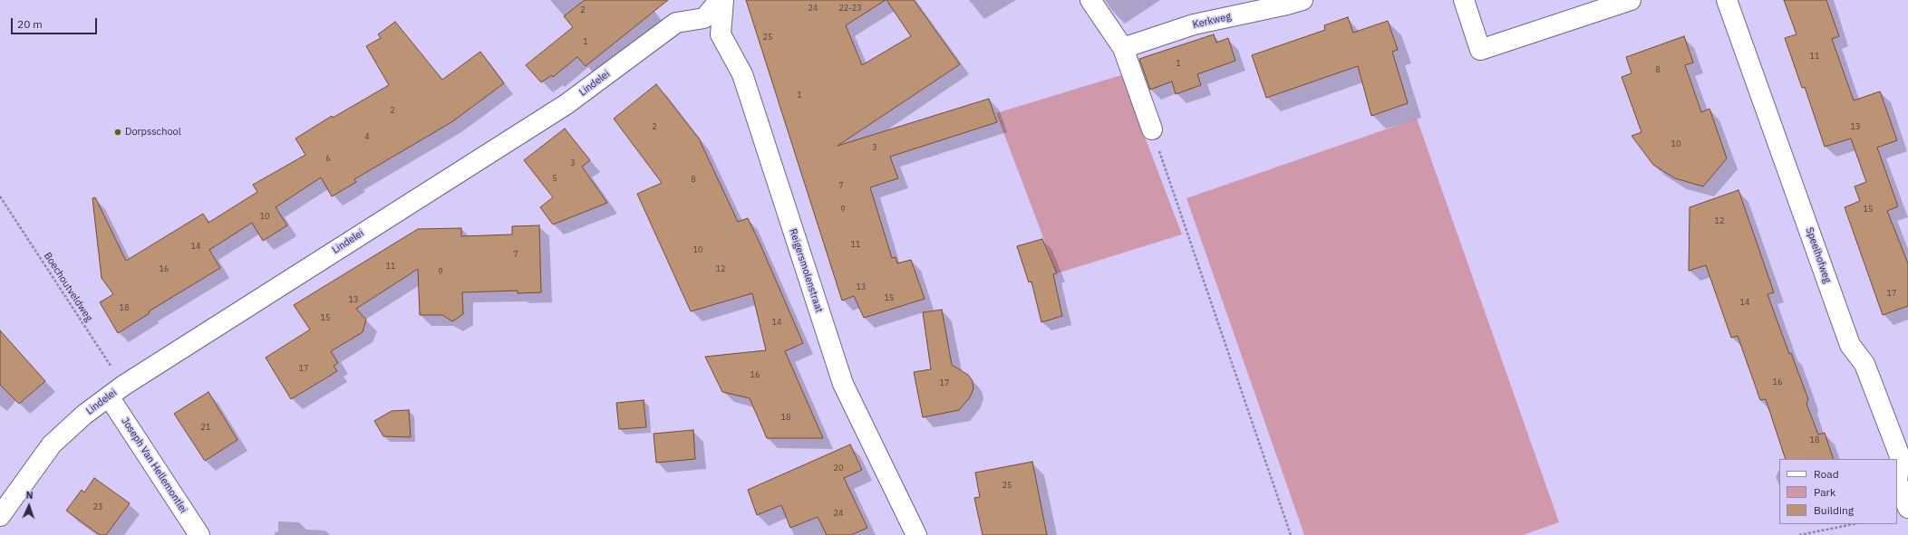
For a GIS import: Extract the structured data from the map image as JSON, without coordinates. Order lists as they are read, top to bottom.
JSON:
{
  "streets": {
    "street": [
      "Kerkweg",
      "Lindelei",
      "Speelhofweg",
      "Reigersmolenstraat",
      "Joseph Van Hellemontlei"
    ],
    "path": ["Boechoutveldweg"]
  },
  "crossings": [
    ["Lindelei", "Boechoutveldweg"],
    ["Lindelei", "Joseph Van Hellemontlei"],
    ["Boechoutveldweg", "Joseph Van Hellemontlei"]
  ],
  "places": ["Dorpsschool"],
  "house_numbers": [
    "24",
    "22-23",
    "2",
    "25",
    "1",
    "11",
    "1",
    "8",
    "1",
    "2",
    "2",
    "13",
    "4",
    "10",
    "3",
    "6",
    "3",
    "5",
    "8",
    "7",
    "9",
    "15",
    "10",
    "12",
    "11",
    "14",
    "10",
    "7",
    "11",
    "16",
    "12",
    "9",
    "13",
    "17",
    "15",
    "13",
    "14",
    "18",
    "15",
    "14",
    "17",
    "16",
    "16",
    "17",
    "18",
    "21",
    "18",
    "20",
    "25",
    "23",
    "24"
  ],
  "legend": ["Road", "Park", "Building"],
  "scale_bar": "20 m",
  "north": "top"
}
